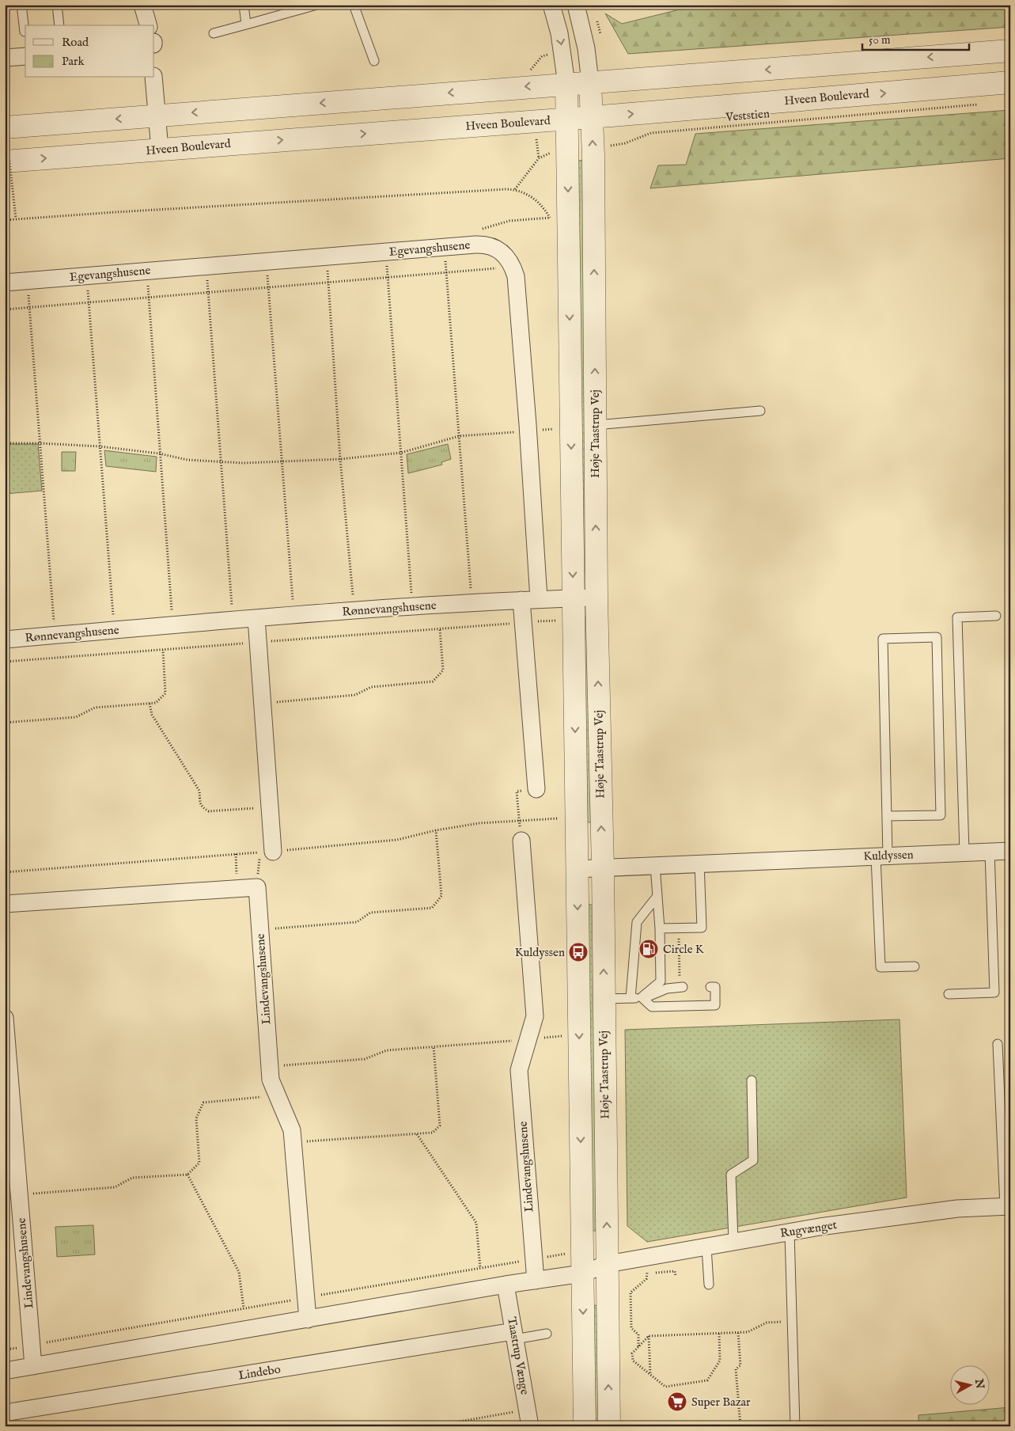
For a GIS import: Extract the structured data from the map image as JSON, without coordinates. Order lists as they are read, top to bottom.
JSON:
{
  "streets": {
    "street": [
      "Hveen Boulevard",
      "Egevangshusene",
      "Høje Taastrup Vej",
      "Rønnevangshusene",
      "Kuldyssen",
      "Lindevangshusene",
      "Rugvænget",
      "Taastrup Vænge",
      "Lindebo"
    ],
    "path": ["Veststien"]
  },
  "crossings": [
    ["Hveen Boulevard", "Høje Taastrup Vej"],
    ["Egevangshusene", "Rønnevangshusene"],
    ["Høje Taastrup Vej", "Rønnevangshusene"],
    ["Høje Taastrup Vej", "Kuldyssen"],
    ["Høje Taastrup Vej", "Rugvænget"],
    ["Taastrup Vænge", "Lindebo"]
  ],
  "places": {
    "fuel station": ["Circle K"],
    "bus stop": ["Kuldyssen"],
    "supermarket": ["Super Bazar"]
  },
  "legend": ["Road", "Park"],
  "scale_bar": "50 m",
  "north": "right"
}
